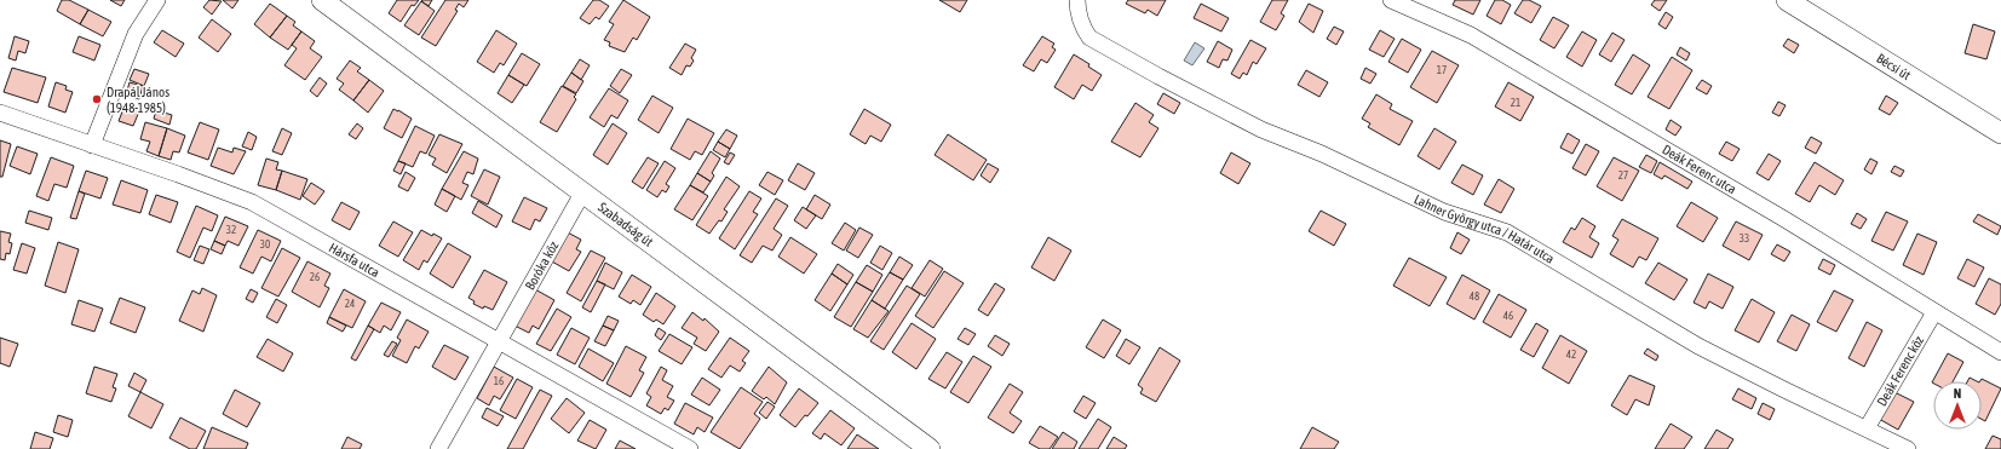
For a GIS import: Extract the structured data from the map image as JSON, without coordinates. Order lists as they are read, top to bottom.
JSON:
{
  "streets": {
    "main road": ["Bécsi út", "Szabadság út"],
    "street": [
      "Deák Ferenc utca",
      "Lahner György utca / Határ utca",
      "Hársfa utca",
      "Boróka köz",
      "Deák Ferenc köz"
    ]
  },
  "crossings": [
    ["Deák Ferenc utca", "Deák Ferenc köz"],
    ["Szabadság út", "Boróka köz"],
    ["Lahner György utca / Határ utca", "Deák Ferenc köz"],
    ["Hársfa utca", "Boróka köz"]
  ],
  "places": ["Drapál János (1948-1985)"],
  "house_numbers": [
    "17",
    "21",
    "27",
    "32",
    "33",
    "30",
    "26",
    "48",
    "24",
    "46",
    "42",
    "16"
  ],
  "north": "top"
}
